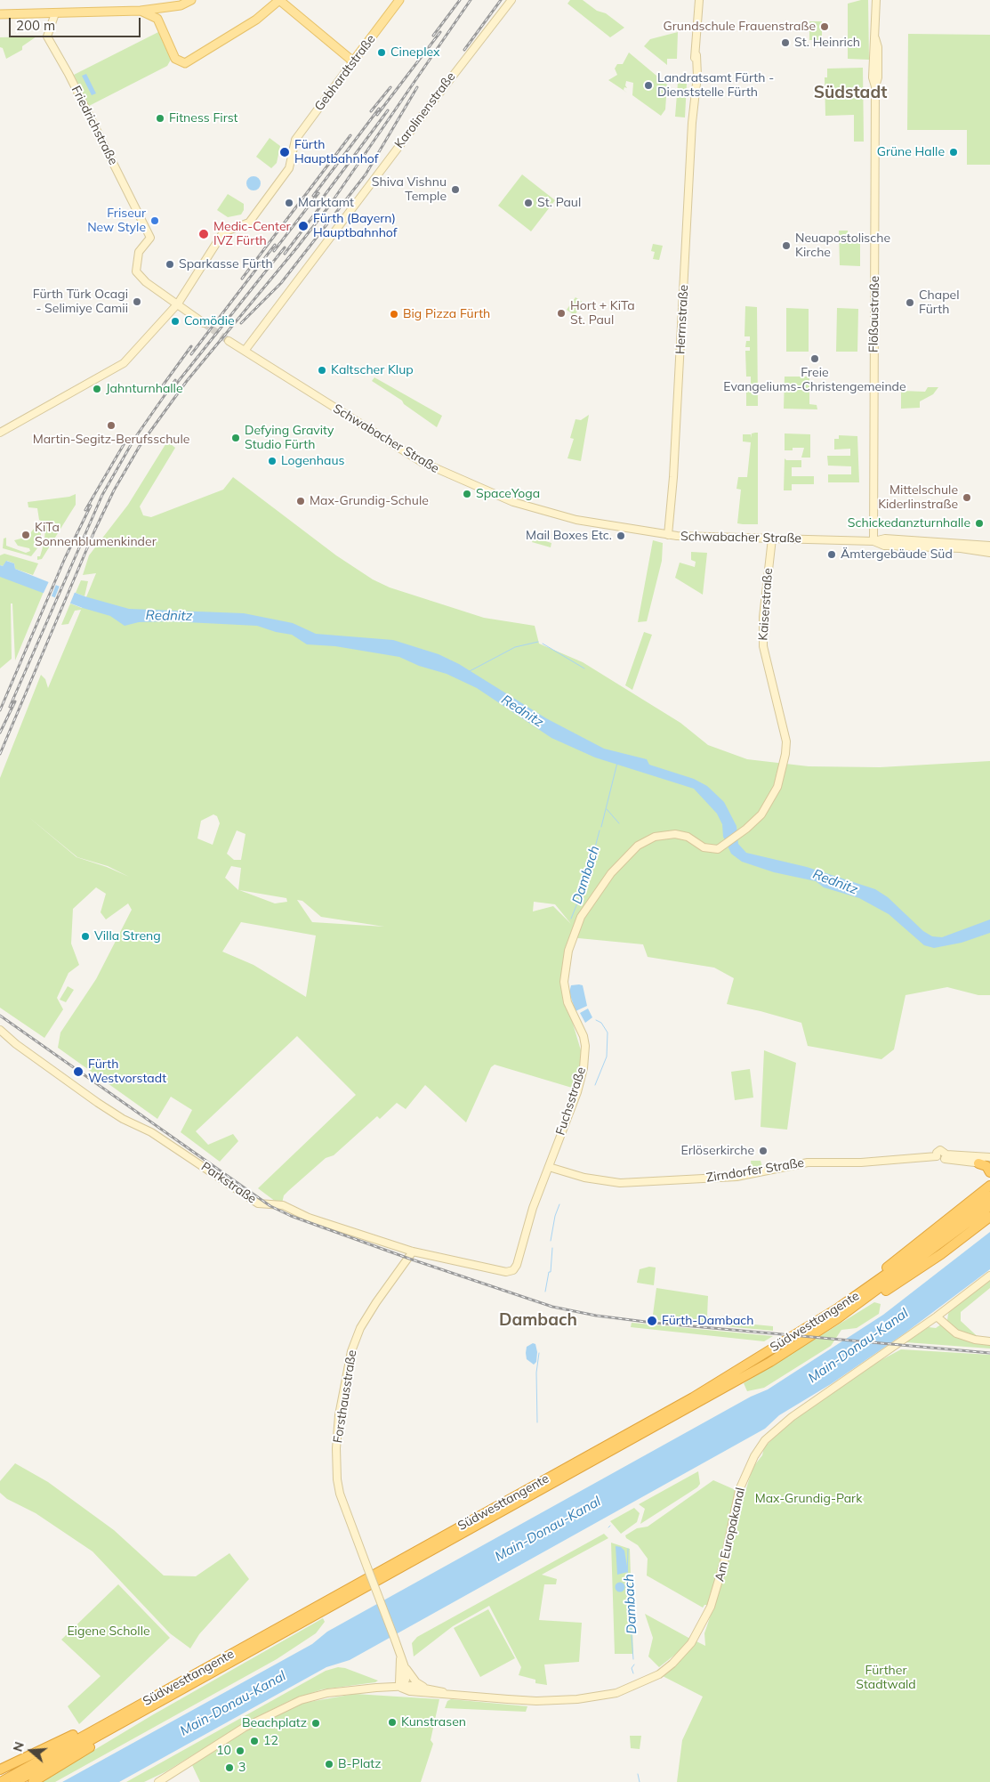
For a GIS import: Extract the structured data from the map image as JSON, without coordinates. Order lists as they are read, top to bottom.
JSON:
{
  "streets": {
    "highway": ["Südwesttangente"],
    "main road": [
      "Gebhardtstraße",
      "Karolinenstraße",
      "Friedrichstraße",
      "Flößaustraße",
      "Herrnstraße",
      "Schwabacher Straße",
      "Kaiserstraße",
      "Fuchsstraße",
      "Zirndorfer Straße",
      "Parkstraße",
      "Forsthausstraße",
      "Am Europakanal"
    ]
  },
  "crossings": [
    ["Gebhardtstraße", "Friedrichstraße"],
    ["Karolinenstraße", "Schwabacher Straße"],
    ["Flößaustraße", "Schwabacher Straße"],
    ["Herrnstraße", "Schwabacher Straße"],
    ["Schwabacher Straße", "Kaiserstraße"],
    ["Kaiserstraße", "Fuchsstraße"],
    ["Fuchsstraße", "Zirndorfer Straße"],
    ["Fuchsstraße", "Parkstraße"],
    ["Parkstraße", "Forsthausstraße"],
    ["Forsthausstraße", "Am Europakanal"]
  ],
  "districts": ["Südstadt", "Dambach"],
  "water": ["Rednitz", "Dambach", "Main-Donau-Kanal"],
  "parks": ["Max-Grundig-Park", "Eigene Scholle", "Fürther Stadtwald"],
  "places": [
    "Grundschule Frauenstraße",
    "St. Heinrich",
    "Cineplex",
    "Landratsamt Fürth - Dienststelle Fürth",
    "Fitness First",
    "Fürth Hauptbahnhof",
    "Grüne Halle",
    "Shiva Vishnu Temple",
    "Marktamt",
    "St. Paul",
    "Friseur New Style",
    "Fürth (Bayern) Hauptbahnhof",
    "Medic-Center IVZ Fürth",
    "Neuapostolische Kirche",
    "Sparkasse Fürth",
    "Fürth Türk Ocagi - Selimiye Camii",
    "Chapel Fürth",
    "Hort + KiTa St. Paul",
    "Big Pizza Fürth",
    "Comödie",
    "Freie Evangeliums-Christengemeinde",
    "Kaltscher Klup",
    "Jahnturnhalle",
    "Martin-Segitz-Berufsschule",
    "Defying Gravity Studio Fürth",
    "Logenhaus",
    "SpaceYoga",
    "Mittelschule Kiderlinstraße",
    "Max-Grundig-Schule",
    "Schickedanzturnhalle",
    "KiTa Sonnenblumenkinder",
    "Mail Boxes Etc.",
    "Ämtergebäude Süd",
    "Villa Streng",
    "Fürth Westvorstadt",
    "Erlöserkirche",
    "Fürth-Dambach",
    "Kunstrasen",
    "Beachplatz",
    "12",
    "10",
    "B-Platz",
    "3"
  ],
  "scale_bar": "200 m",
  "north": "left"
}
